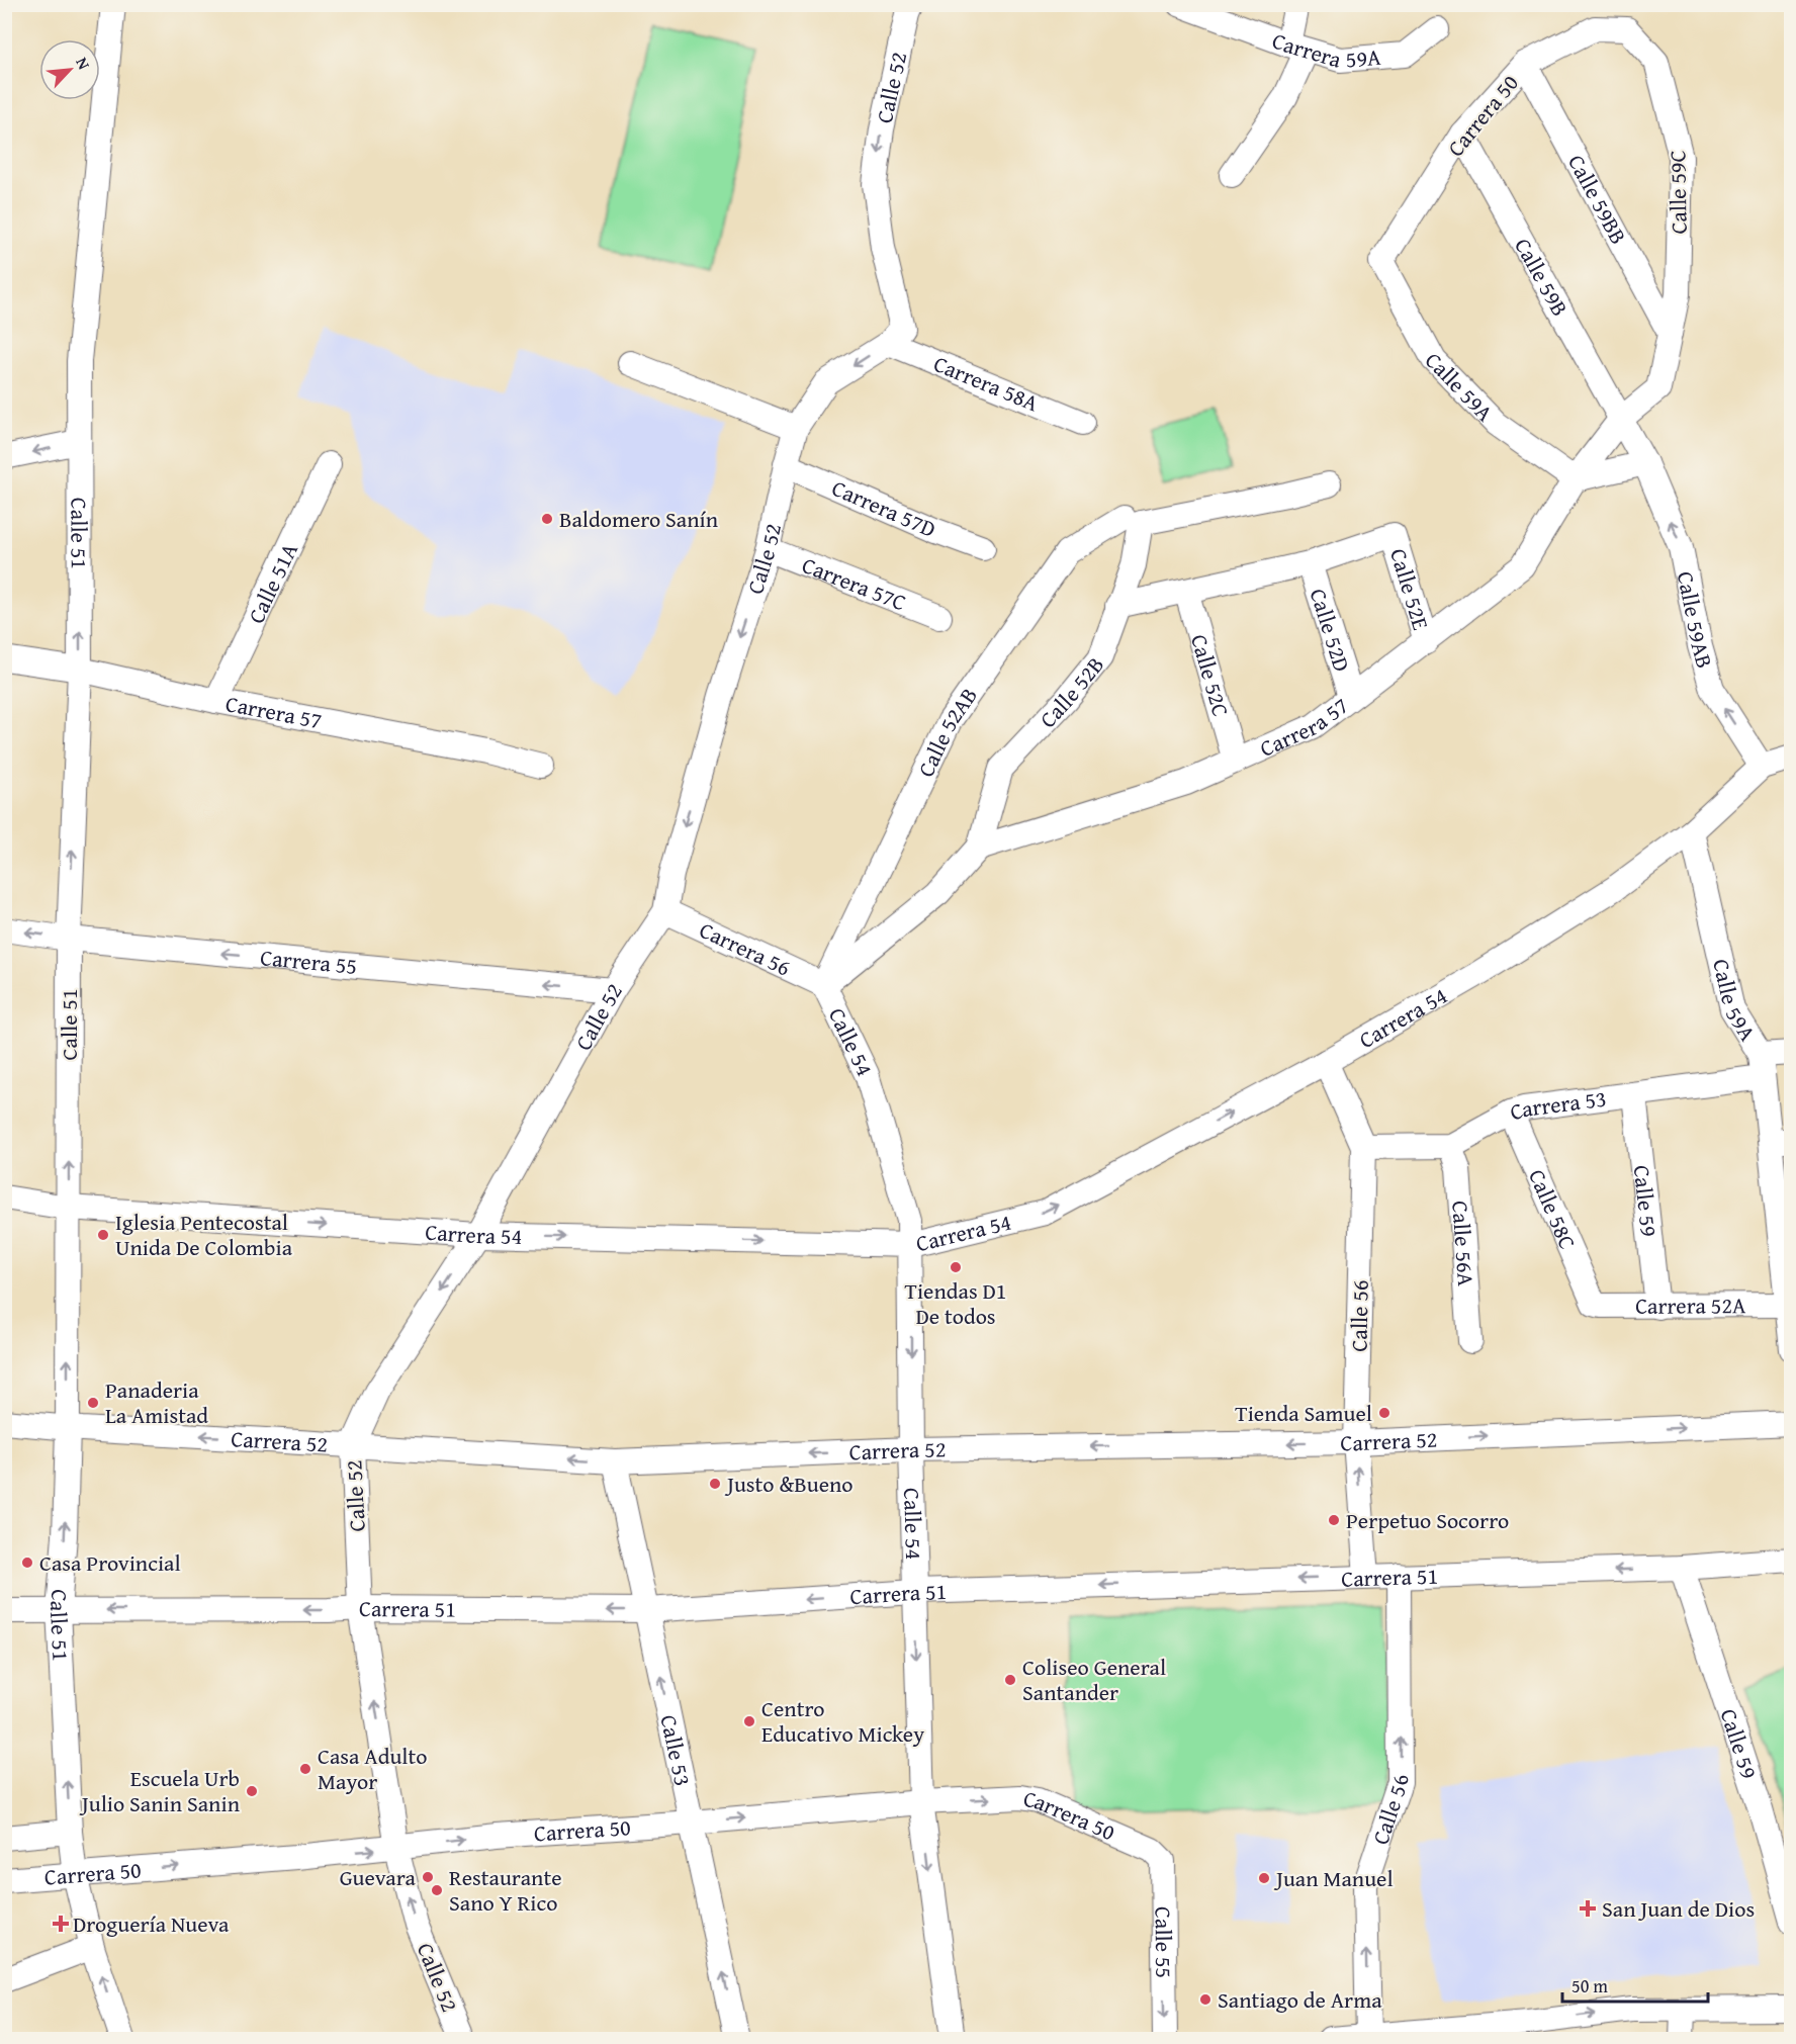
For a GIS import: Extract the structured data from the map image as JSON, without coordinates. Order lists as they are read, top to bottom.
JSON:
{
  "streets": {
    "street": [
      "Carrera 59A",
      "Calle 52",
      "Carrera 50",
      "Calle 59C",
      "Calle 59BB",
      "Calle 59B",
      "Carrera 58A",
      "Calle 59A",
      "Carrera 57D",
      "Calle 51",
      "Calle 51A",
      "Carrera 57C",
      "Calle 52E",
      "Calle 59AB",
      "Calle 52D",
      "Calle 52C",
      "Calle 52B",
      "Carrera 57",
      "Calle 52AB",
      "Carrera 56",
      "Carrera 55",
      "Carrera 54",
      "Calle 54",
      "Carrera 53",
      "Calle 59",
      "Calle 58C",
      "Calle 56A",
      "Carrera 52A",
      "Calle 56",
      "Carrera 52",
      "Carrera 51",
      "Calle 53",
      "Calle 55"
    ]
  },
  "crossings": [
    ["Calle 52", "Carrera 50"],
    ["Calle 52", "Carrera 58A"],
    ["Calle 52", "Carrera 57D"],
    ["Calle 52", "Carrera 57C"],
    ["Calle 52", "Carrera 56"],
    ["Calle 52", "Carrera 55"],
    ["Calle 52", "Carrera 54"],
    ["Calle 52", "Carrera 52"],
    ["Calle 52", "Carrera 51"],
    ["Carrera 50", "Calle 59C"],
    ["Carrera 50", "Calle 59BB"],
    ["Carrera 50", "Calle 59B"],
    ["Carrera 50", "Calle 59A"],
    ["Carrera 50", "Calle 51"],
    ["Carrera 50", "Calle 54"],
    ["Carrera 50", "Calle 53"],
    ["Carrera 50", "Calle 55"],
    ["Calle 59C", "Calle 59BB"],
    ["Calle 59C", "Carrera 57"],
    ["Calle 59BB", "Carrera 57"],
    ["Calle 59B", "Calle 59AB"],
    ["Calle 59B", "Carrera 57"],
    ["Calle 59A", "Carrera 57"],
    ["Calle 59A", "Carrera 54"],
    ["Calle 59A", "Carrera 53"],
    ["Calle 59A", "Carrera 52A"],
    ["Calle 51", "Carrera 57"],
    ["Calle 51", "Carrera 55"],
    ["Calle 51", "Carrera 54"],
    ["Calle 51", "Carrera 52"],
    ["Calle 51", "Carrera 51"],
    ["Calle 51A", "Carrera 57"],
    ["Calle 52E", "Calle 52D"],
    ["Calle 52E", "Carrera 57"],
    ["Calle 59AB", "Carrera 57"],
    ["Calle 59AB", "Carrera 54"],
    ["Calle 52D", "Carrera 57"],
    ["Calle 52C", "Carrera 57"],
    ["Calle 52B", "Carrera 57"],
    ["Calle 52B", "Calle 52AB"],
    ["Calle 52AB", "Carrera 56"],
    ["Calle 52AB", "Calle 54"],
    ["Carrera 56", "Calle 54"],
    ["Carrera 54", "Calle 54"],
    ["Carrera 54", "Calle 56"],
    ["Calle 54", "Carrera 52"],
    ["Calle 54", "Carrera 51"],
    ["Carrera 53", "Calle 59"],
    ["Carrera 53", "Calle 58C"],
    ["Carrera 53", "Calle 56A"],
    ["Carrera 53", "Calle 56"],
    ["Calle 59", "Carrera 52A"],
    ["Calle 59", "Carrera 51"],
    ["Calle 58C", "Carrera 52A"],
    ["Calle 56", "Carrera 52"],
    ["Calle 56", "Carrera 51"],
    ["Carrera 52", "Calle 53"],
    ["Carrera 51", "Calle 53"]
  ],
  "one_way": [
    "Carrera 50",
    "Calle 51",
    "Calle 59AB",
    "Carrera 55",
    "Carrera 54",
    "Calle 54",
    "Calle 56",
    "Carrera 51",
    "Calle 53",
    "Calle 55"
  ],
  "places": {
    "other": [
      "Baldomero Sanín",
      "Iglesia Pentecostal Unida De Colombia",
      "Tiendas D1 De todos",
      "Panaderia La Amistad",
      "Tienda Samuel",
      "Justo &Bueno",
      "Perpetuo Socorro",
      "Casa Provincial",
      "Coliseo General Santander",
      "Centro Educativo Mickey",
      "Casa Adulto Mayor",
      "Escuela Urb Julio Sanin Sanin",
      "Guevara",
      "Juan Manuel",
      "Restaurante Sano Y Rico",
      "Santiago de Arma"
    ],
    "health": ["San Juan de Dios", "Droguería Nueva"]
  },
  "scale_bar": "50 m",
  "north": "top right"
}
